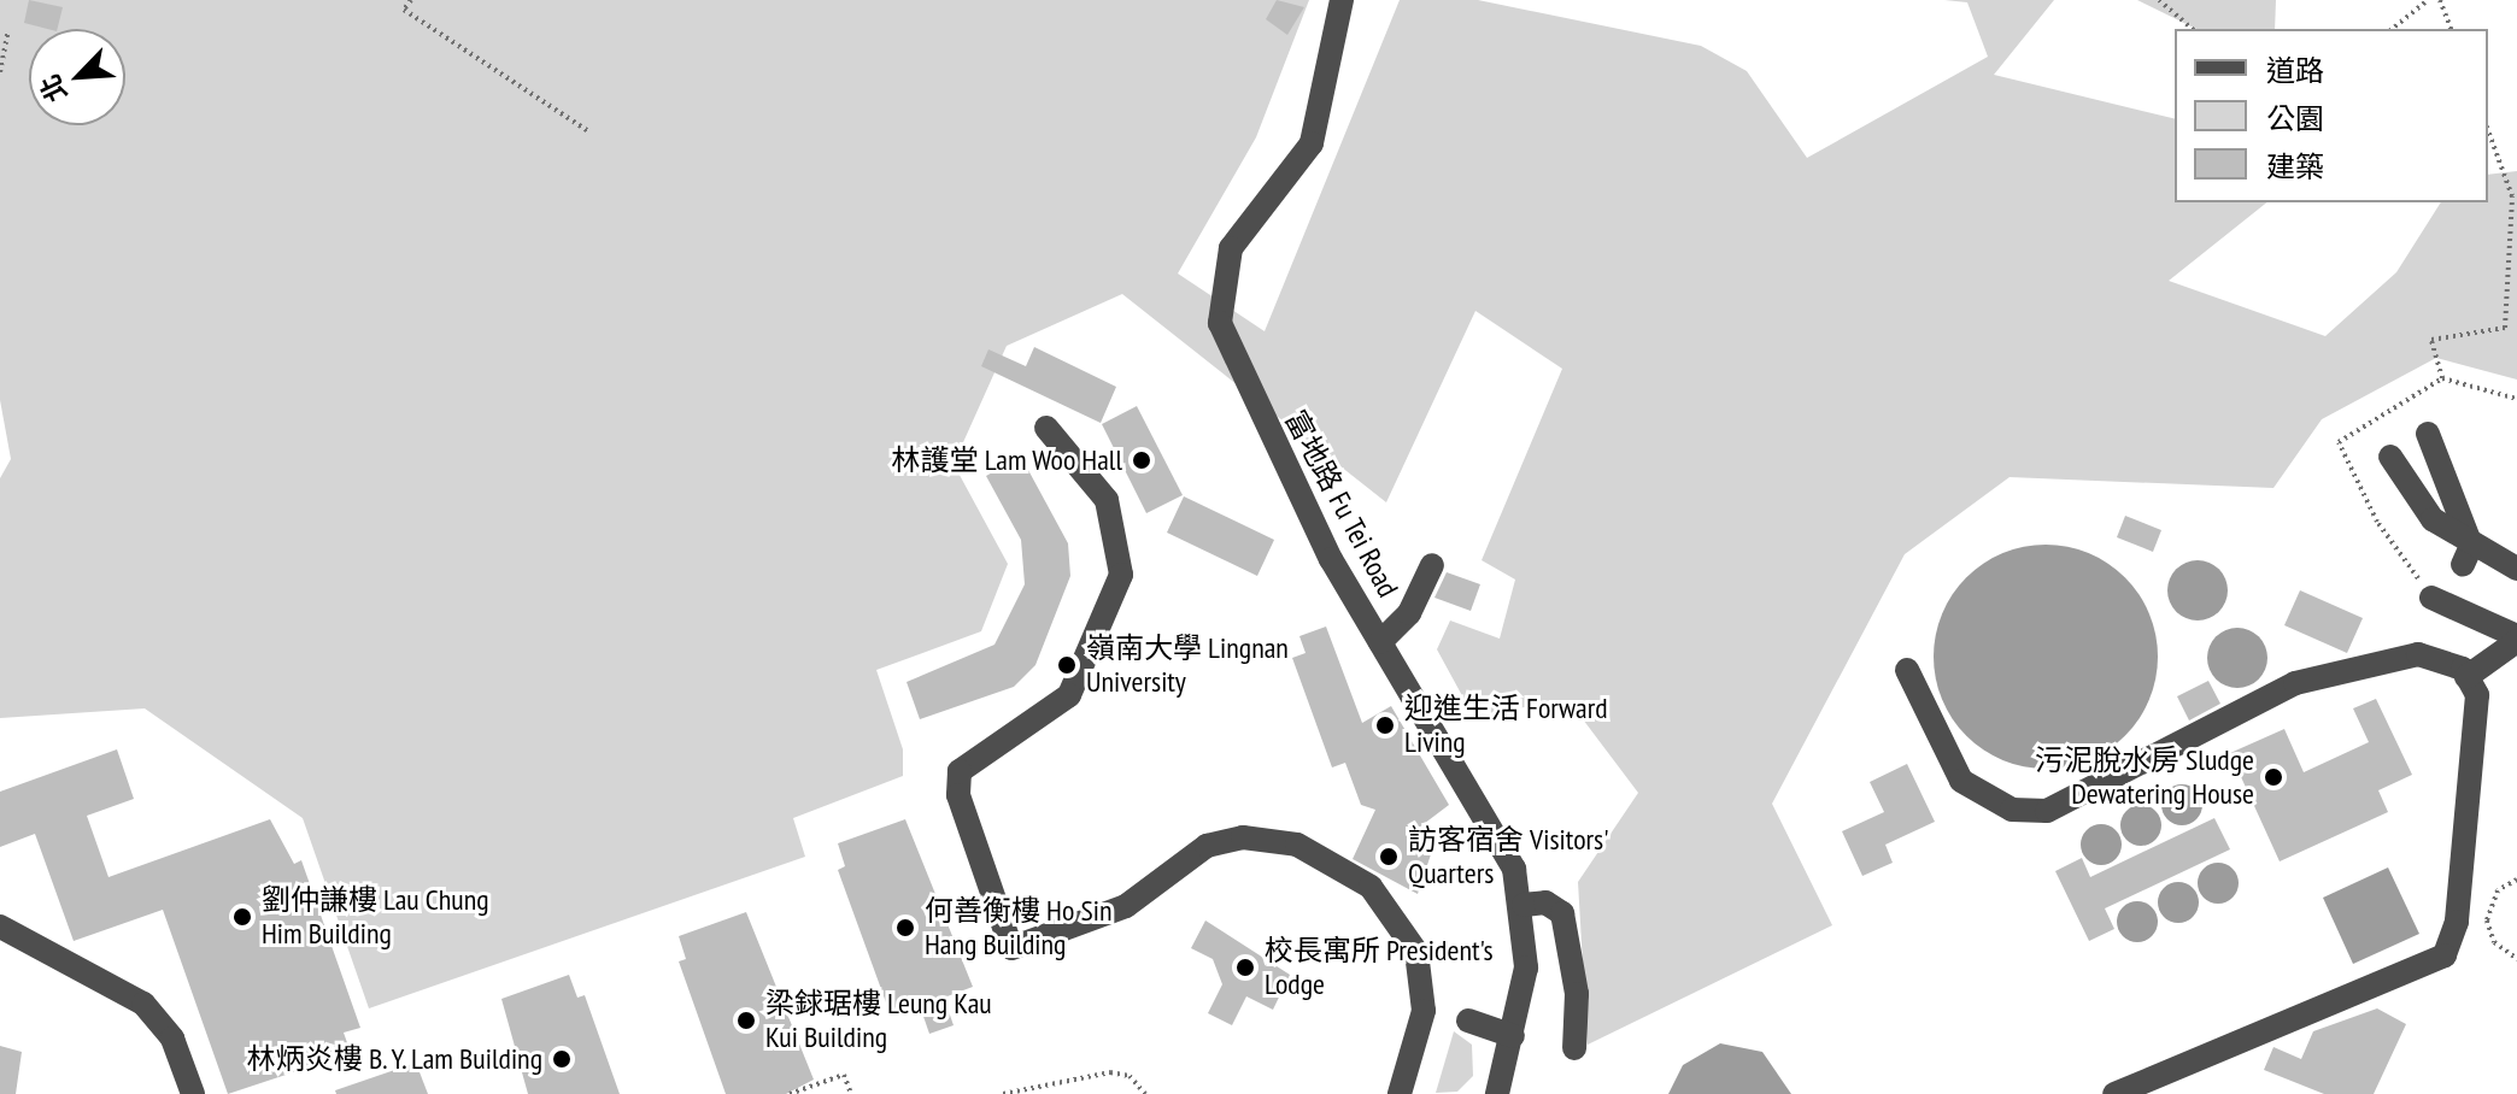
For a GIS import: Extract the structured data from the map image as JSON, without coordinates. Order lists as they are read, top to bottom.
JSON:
{
  "streets": {
    "street": ["富地路 Fu Tei Road"]
  },
  "places": [
    "林護堂 Lam Woo Hall",
    "嶺南大學 Lingnan University",
    "迎進生活 Forward Living",
    "污泥脫水房 Sludge Dewatering House",
    "訪客宿舍 Visitors' Quarters",
    "劉仲謙樓 Lau Chung Him Building",
    "何善衡樓 Ho Sin Hang Building",
    "校長寓所 President's Lodge",
    "梁銶琚樓 Leung Kau Kui Building",
    "林炳炎樓 B. Y. Lam Building"
  ],
  "legend": ["道路", "公園", "建築"],
  "north": "bottom left"
}
